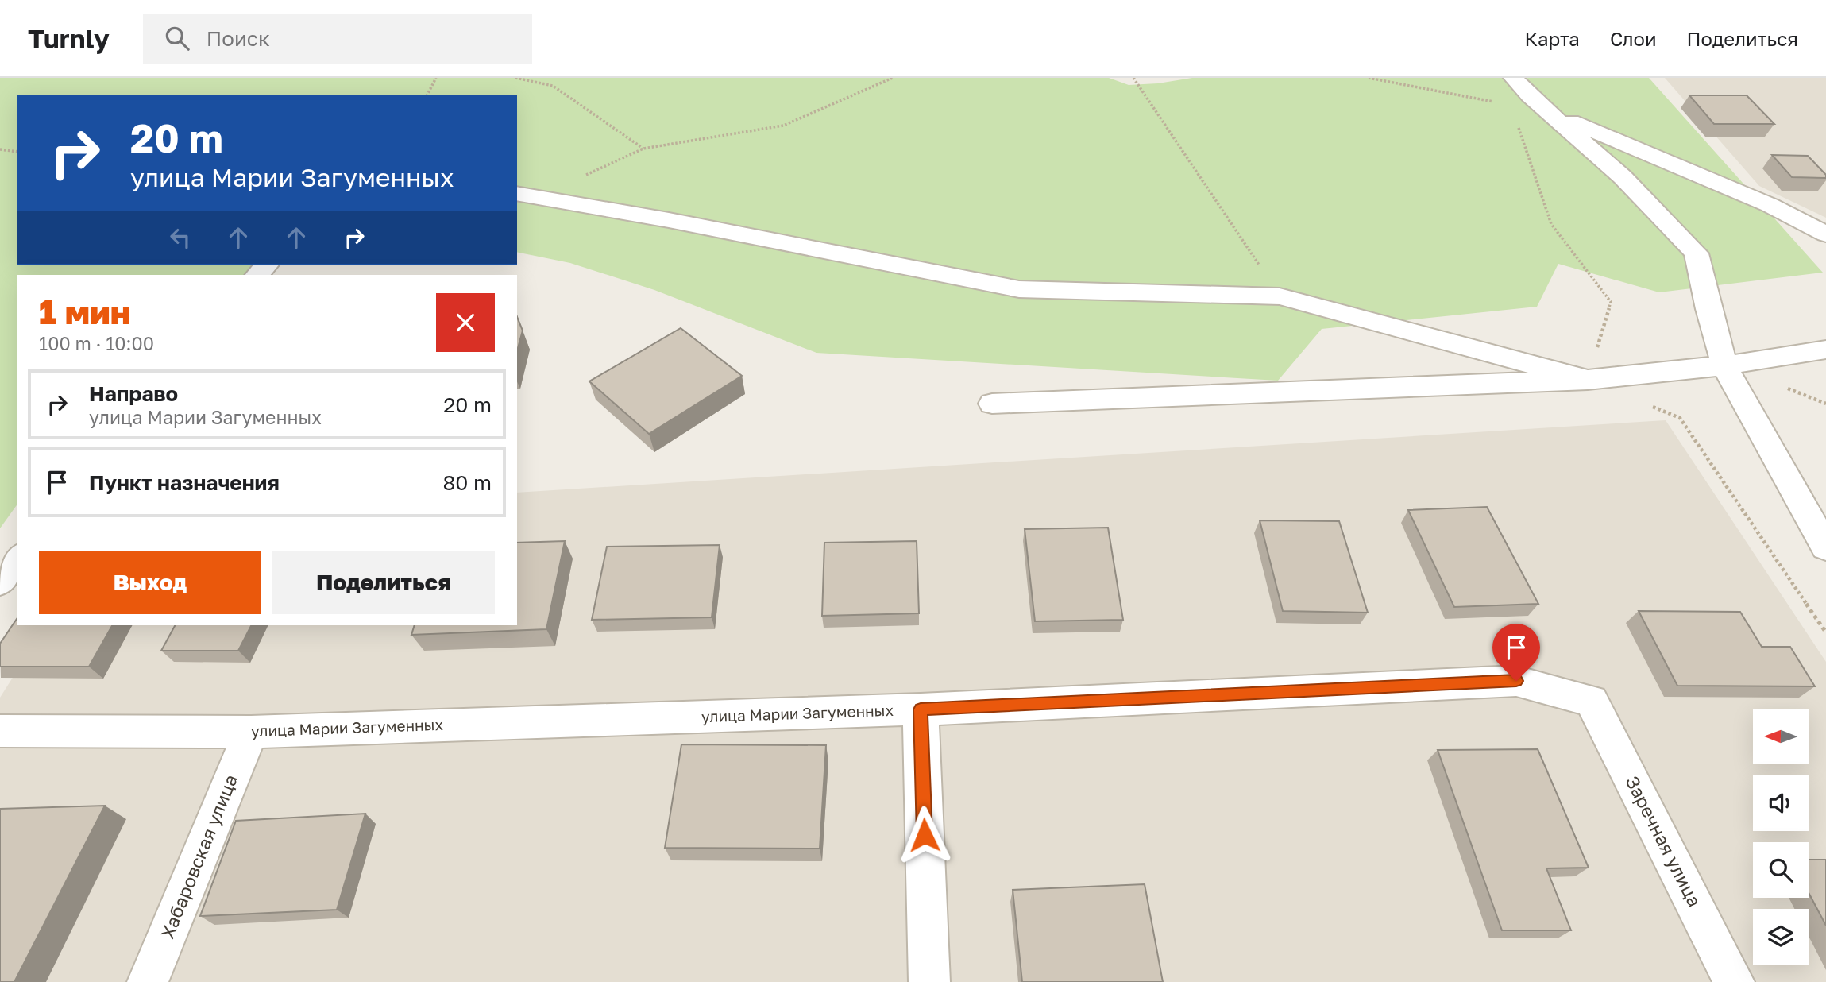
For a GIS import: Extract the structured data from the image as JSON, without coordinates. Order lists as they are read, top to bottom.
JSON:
{
  "streets": {
    "street": ["улица Марии Загуменных", "Заречная улица", "Хабаровская улица"]
  },
  "crossings": [
    ["улица Марии Загуменных", "Заречная улица"],
    ["улица Марии Загуменных", "Хабаровская улица"]
  ],
  "north": "left",
  "page": {
    "header": "Turnly",
    "search": "Поиск",
    "nav": ["Карта", "Слои", "Поделиться"],
    "turn": ["20 m", "улица Марии Загуменных"],
    "heading": ["1 мин", "100 m · 10:00"],
    "list": [
      {
        "name": "Направо",
        "note": "улица Марии Загуменных",
        "value": "20 m"
      },
      {
        "name": "Пункт назначения",
        "value": "80 m"
      }
    ],
    "buttons": ["Выход", "Поделиться"]
  }
}
